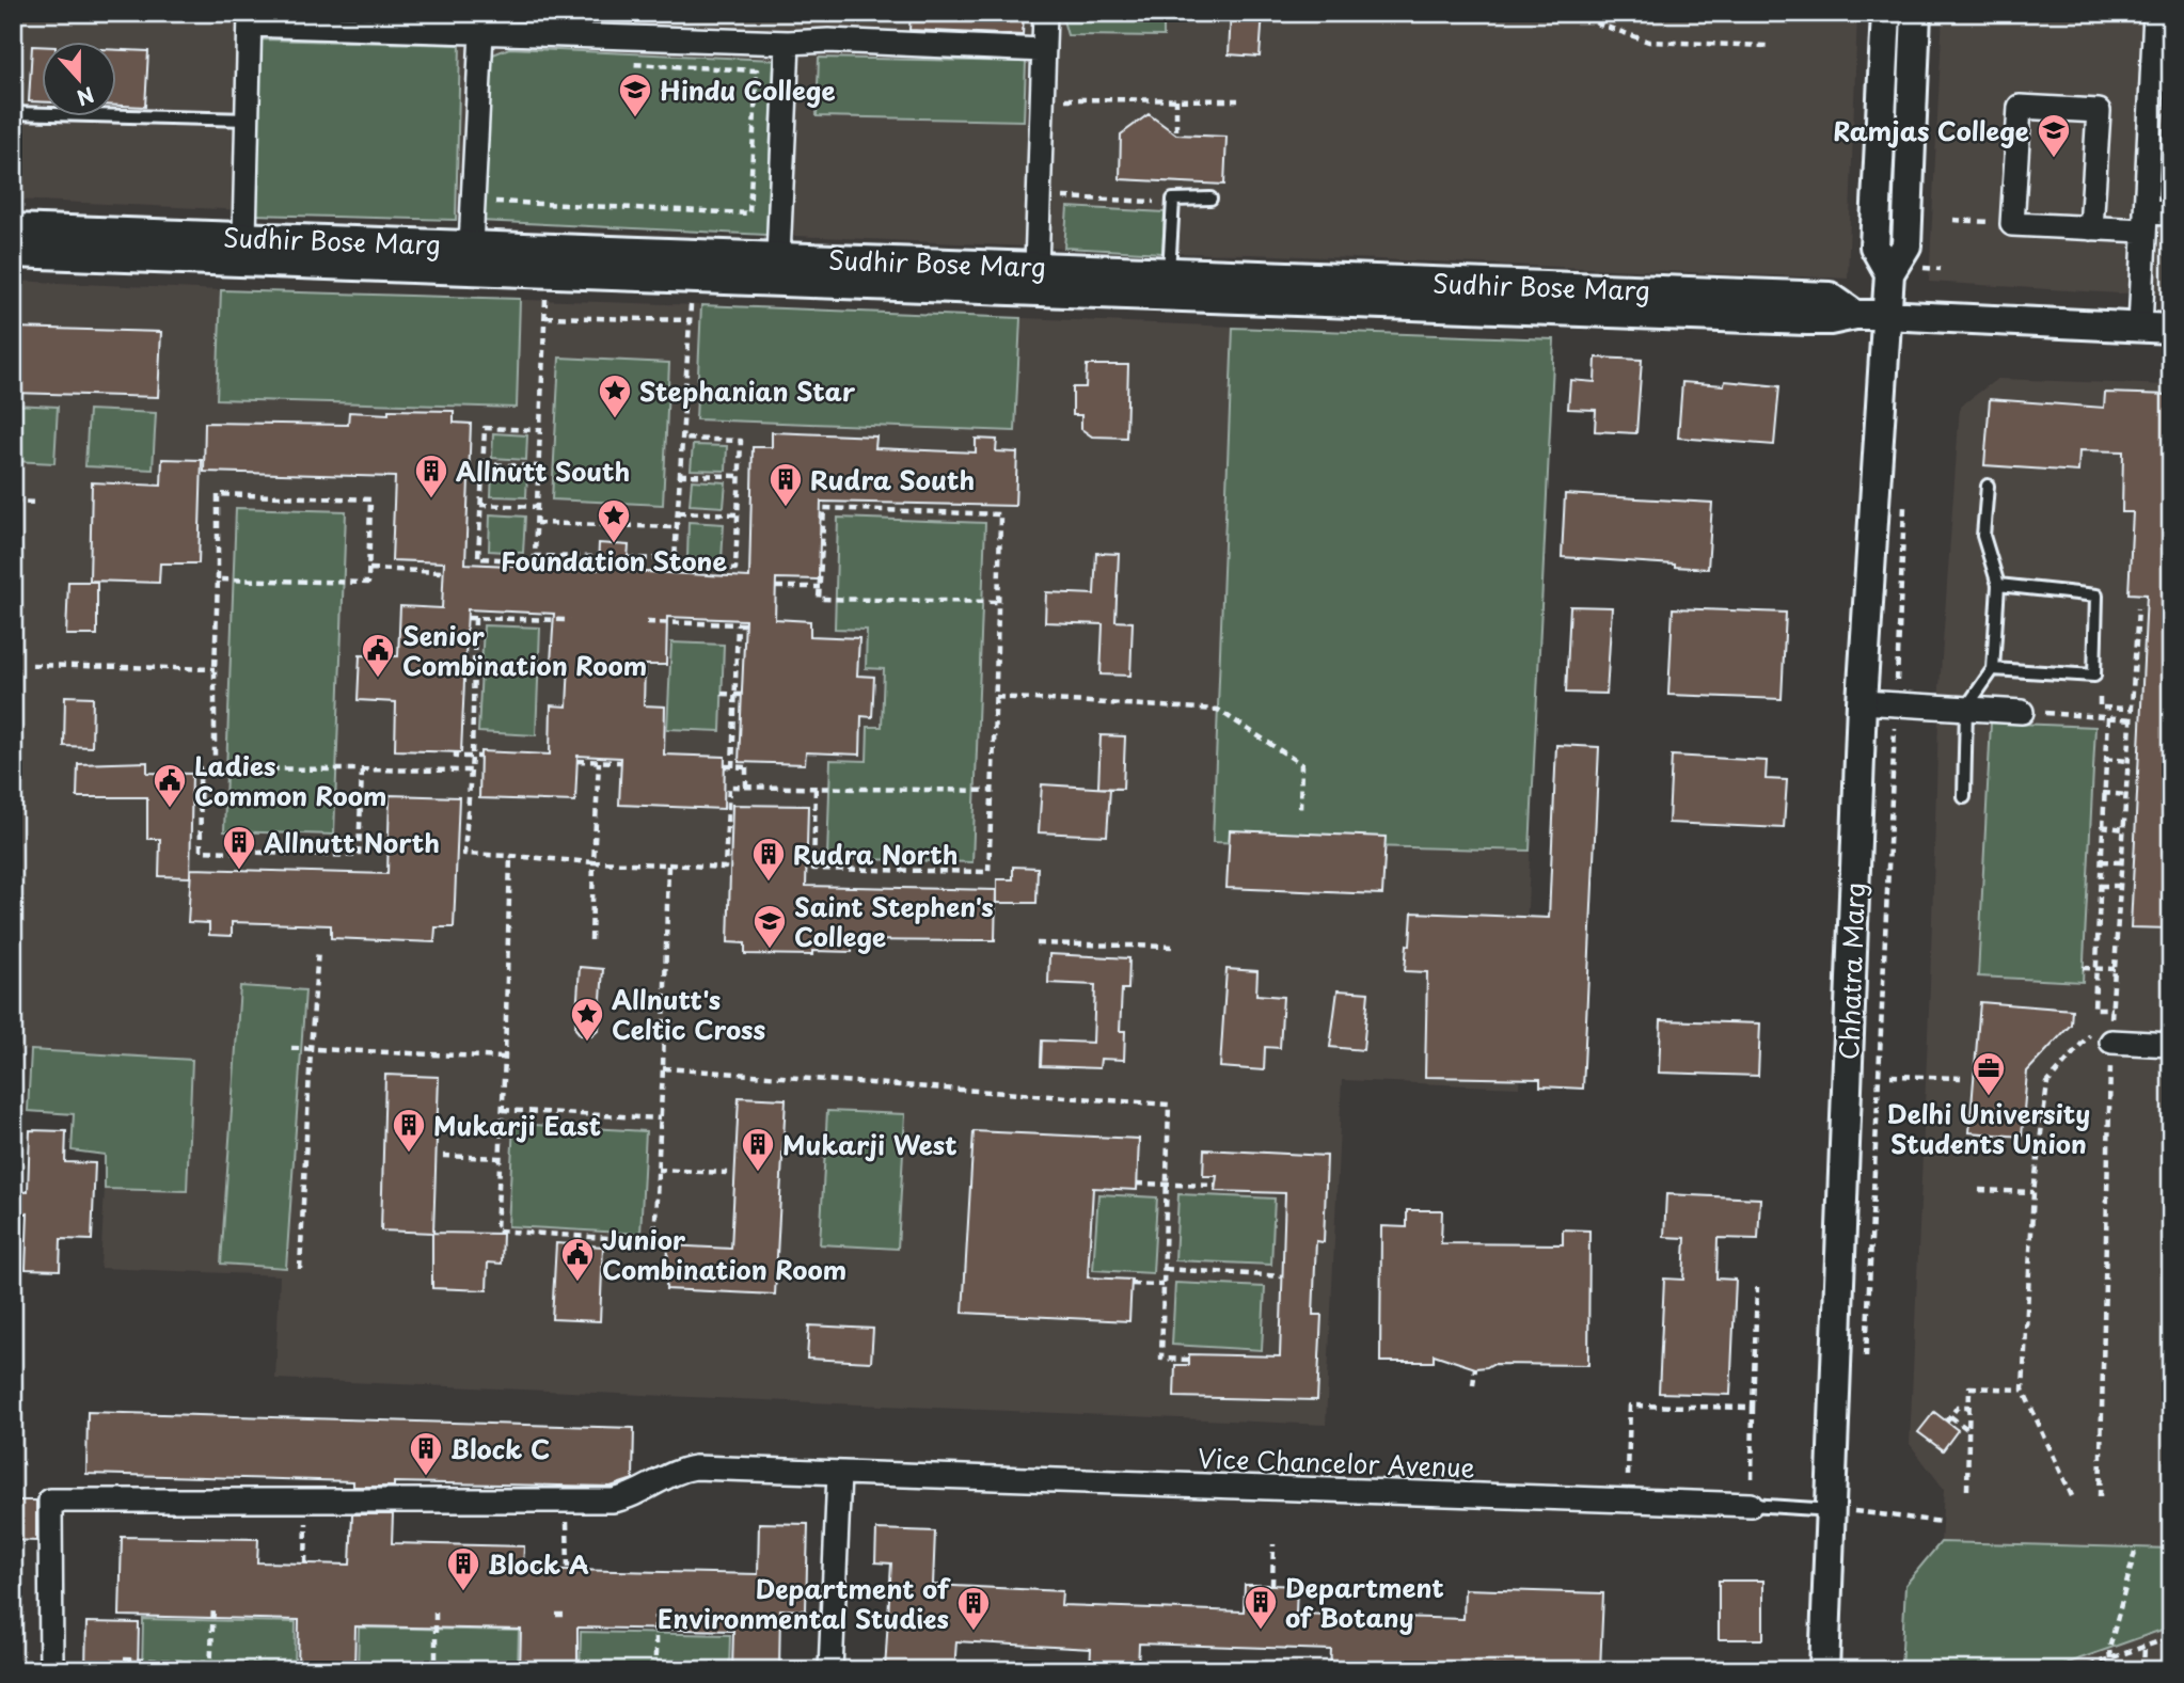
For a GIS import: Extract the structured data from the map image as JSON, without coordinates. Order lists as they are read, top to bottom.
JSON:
{
  "streets": {
    "street": ["Sudhir Bose Marg", "Chhatra Marg", "Vice Chancelor Avenue"]
  },
  "crossings": [
    ["Sudhir Bose Marg", "Chhatra Marg"],
    ["Chhatra Marg", "Vice Chancelor Avenue"]
  ],
  "places": {
    "school or university": ["Hindu College", "Ramjas College", "Saint Stephen's College"],
    "place": ["Stephanian Star", "Foundation Stone", "Allnutt's Celtic Cross"],
    "building": [
      "Allnutt South",
      "Rudra South",
      "Allnutt North",
      "Rudra North",
      "Mukarji East",
      "Mukarji West",
      "Block C",
      "Block A",
      "Department of Botany",
      "Department of Environmental Studies"
    ],
    "public building": ["Senior Combination Room", "Ladies Common Room", "Junior Combination Room"],
    "office": ["Delhi University Students Union"]
  },
  "north": "bottom"
}
